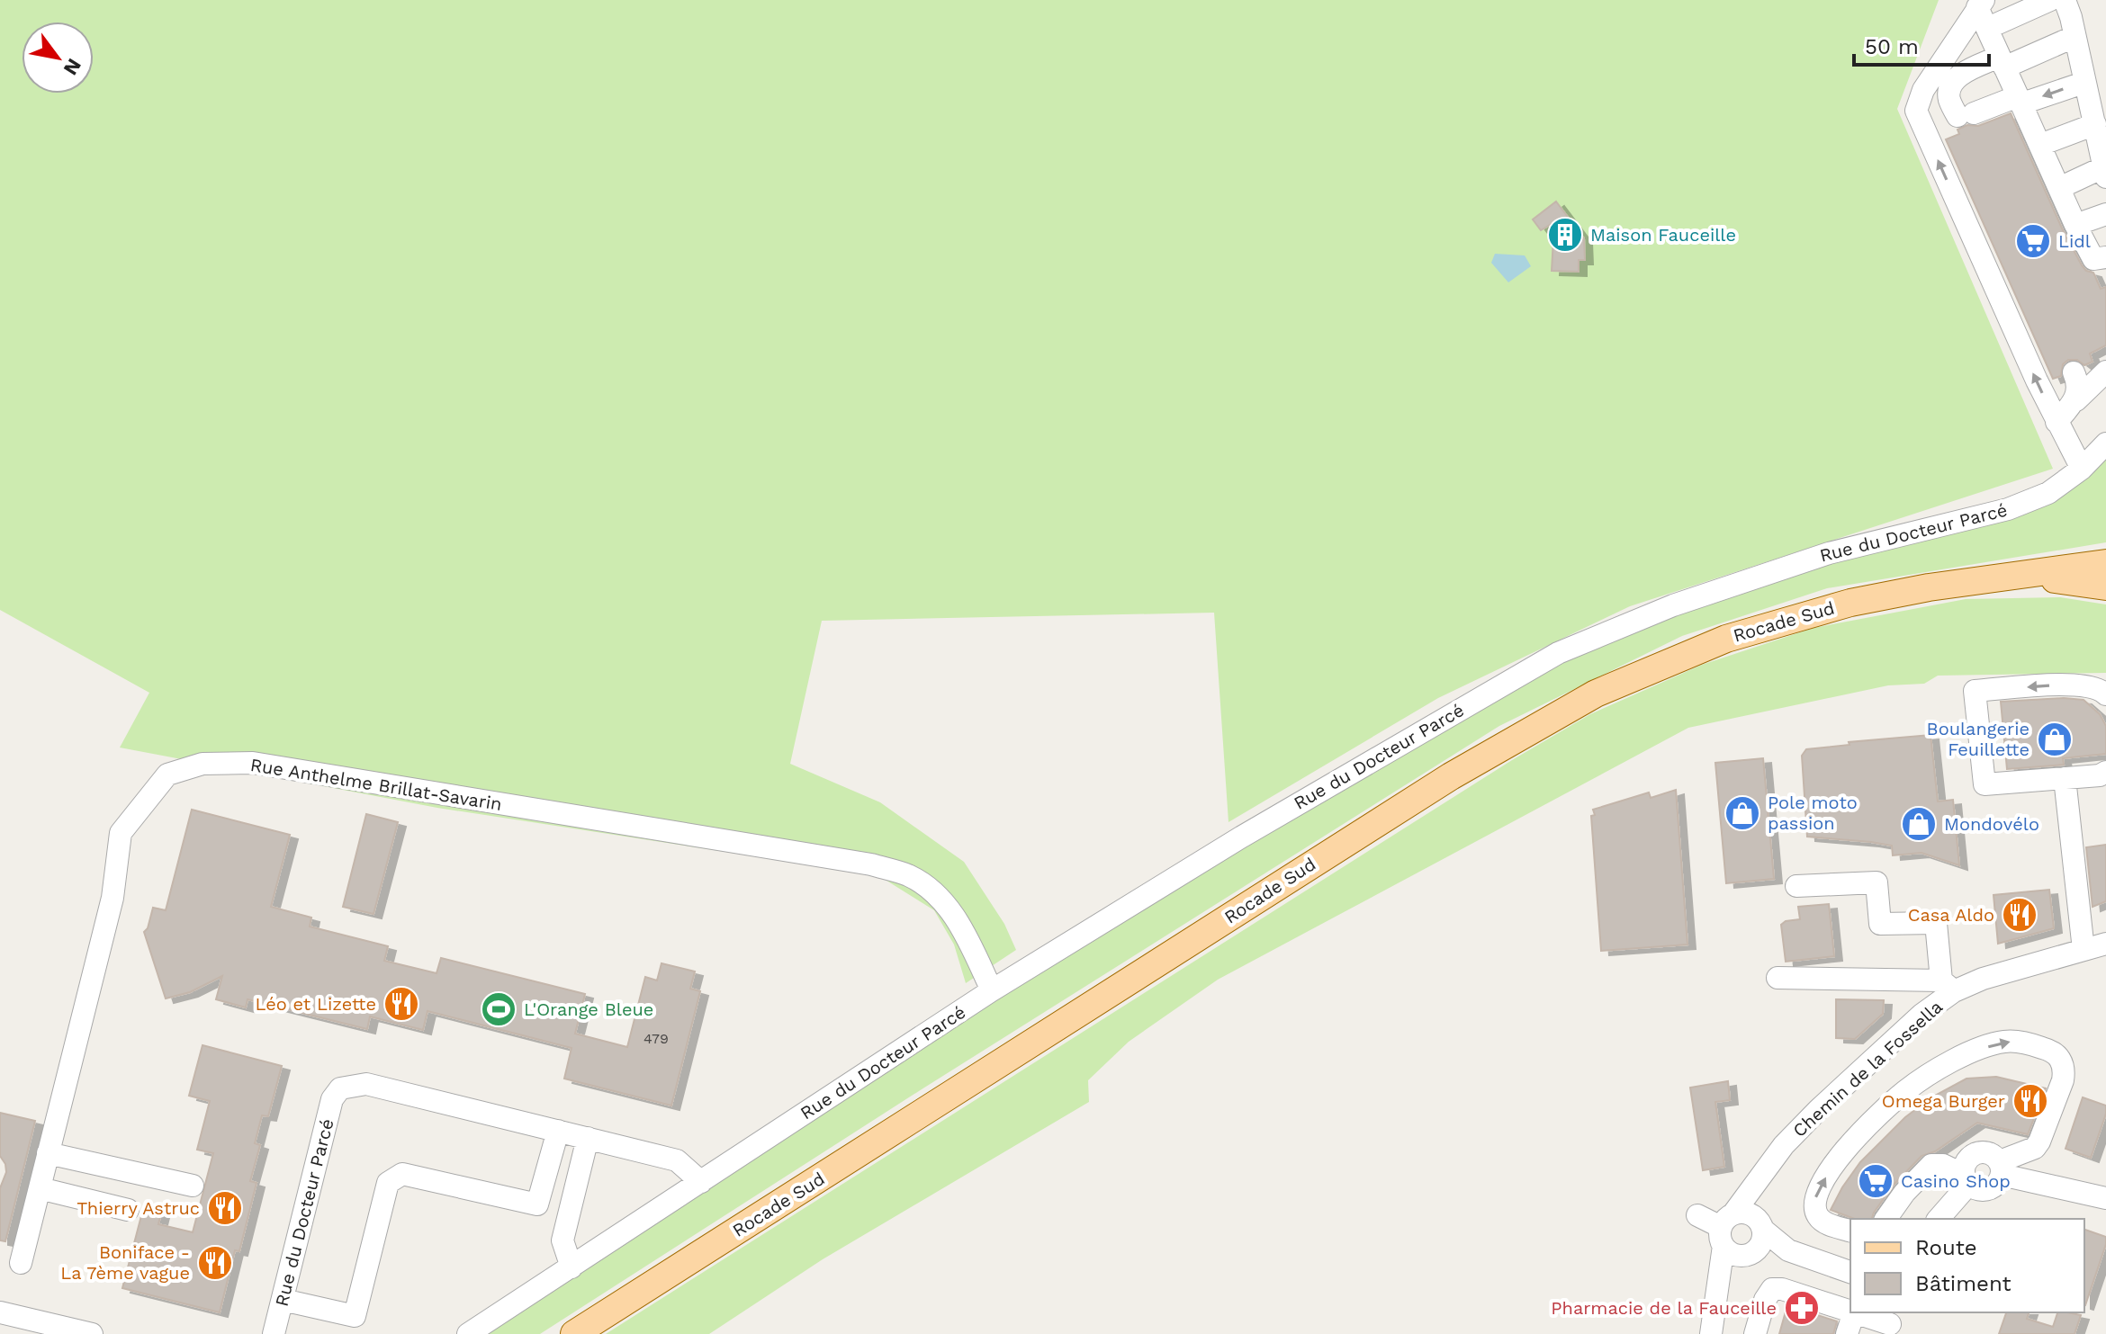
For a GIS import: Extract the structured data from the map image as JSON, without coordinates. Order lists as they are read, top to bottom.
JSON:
{
  "streets": {
    "main road": ["Rocade Sud"],
    "street": ["Rue du Docteur Parcé", "Rue Anthelme Brillat-Savarin", "Chemin de la Fossella"]
  },
  "crossings": [
    ["Rue du Docteur Parcé", "Rue Anthelme Brillat-Savarin"]
  ],
  "places": {
    "building": ["Maison Fauceille"],
    "supermarket": ["Lidl", "Casino Shop"],
    "shop": ["Boulangerie Feuillette", "Pole moto passion", "Mondovélo"],
    "restaurant": [
      "Casa Aldo",
      "Léo et Lizette",
      "Omega Burger",
      "Thierry Astruc",
      "Boniface - La 7ème vague"
    ],
    "sports": ["L'Orange Bleue"],
    "pharmacy": ["Pharmacie de la Fauceille"]
  },
  "house_numbers": ["479"],
  "legend": ["Route", "Bâtiment"],
  "scale_bar": "50 m",
  "north": "bottom right"
}
